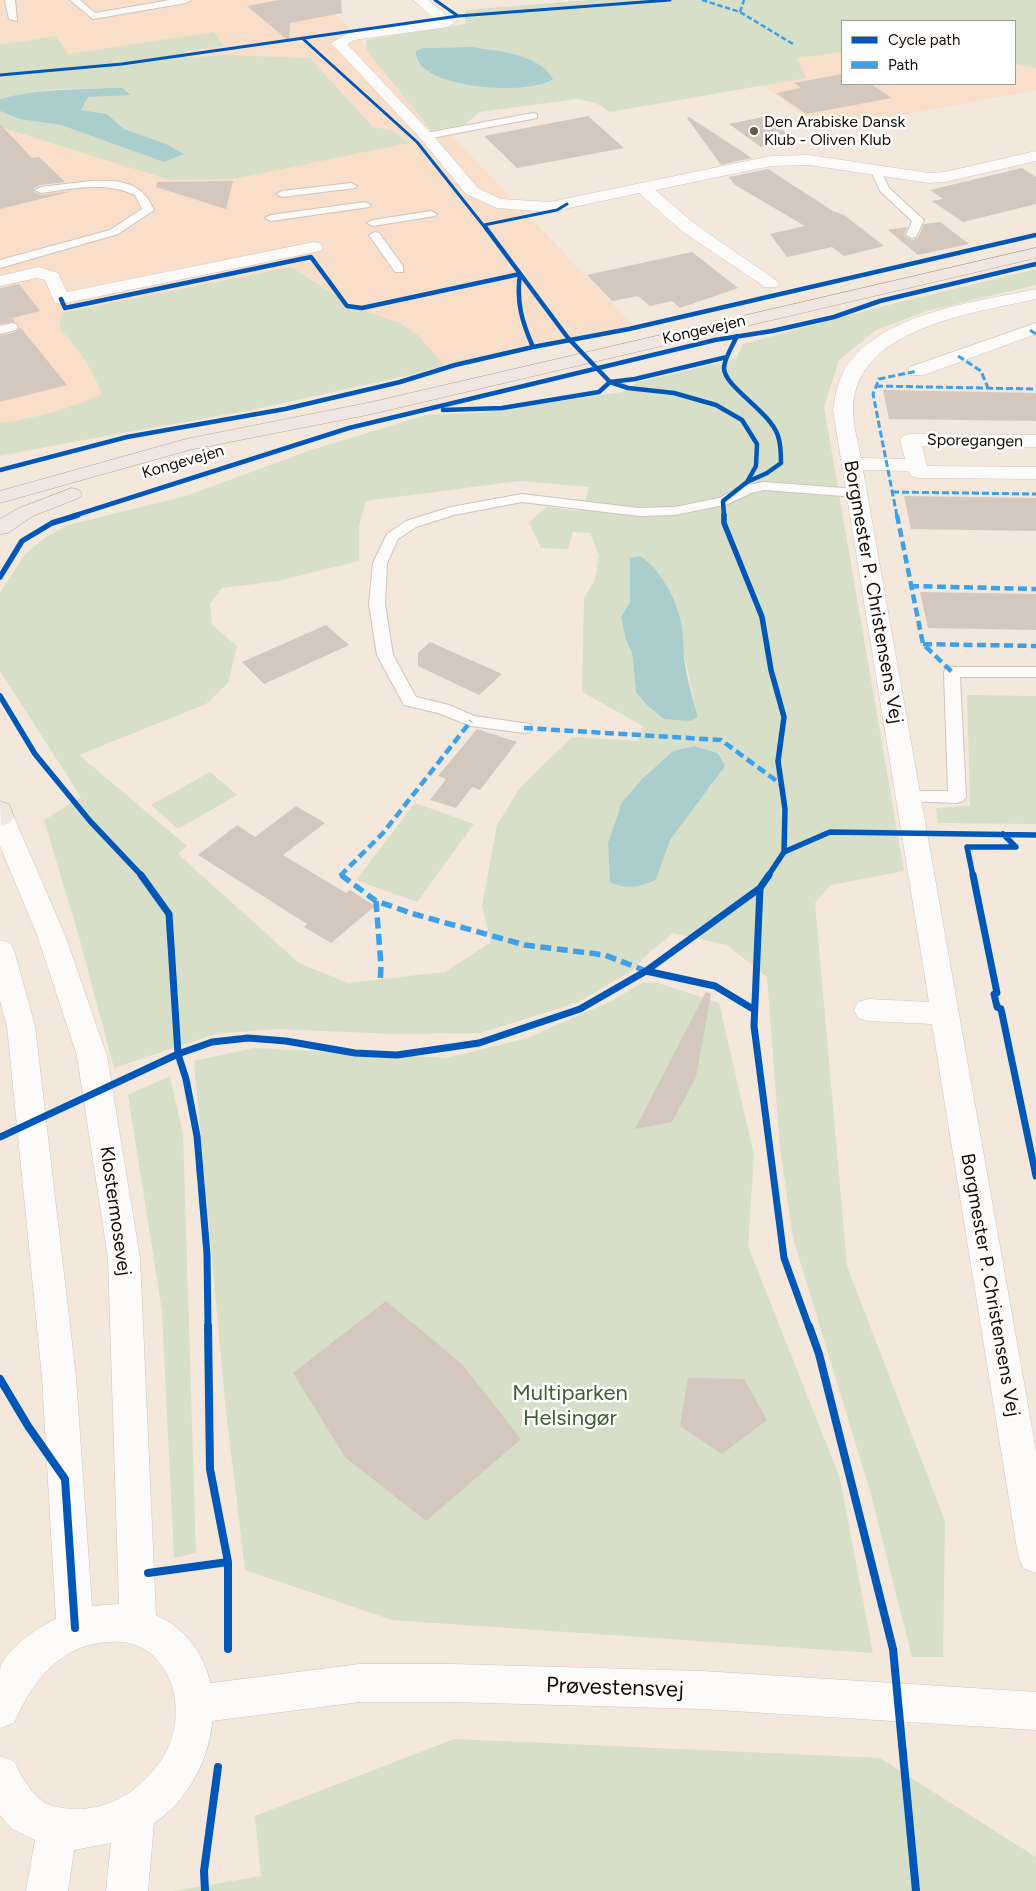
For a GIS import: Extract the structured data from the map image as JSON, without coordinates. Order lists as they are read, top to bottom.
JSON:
{
  "streets": {
    "main road": ["Kongevejen"],
    "street": [
      "Sporegangen",
      "Borgmester P. Christensens Vej",
      "Klostermosevej",
      "Prøvestensvej"
    ]
  },
  "crossings": [
    ["Sporegangen", "Borgmester P. Christensens Vej"]
  ],
  "parks": ["Multiparken Helsingør"],
  "places": ["Den Arabiske Dansk Klub - Oliven Klub"],
  "legend": ["Cycle path", "Path"]
}
